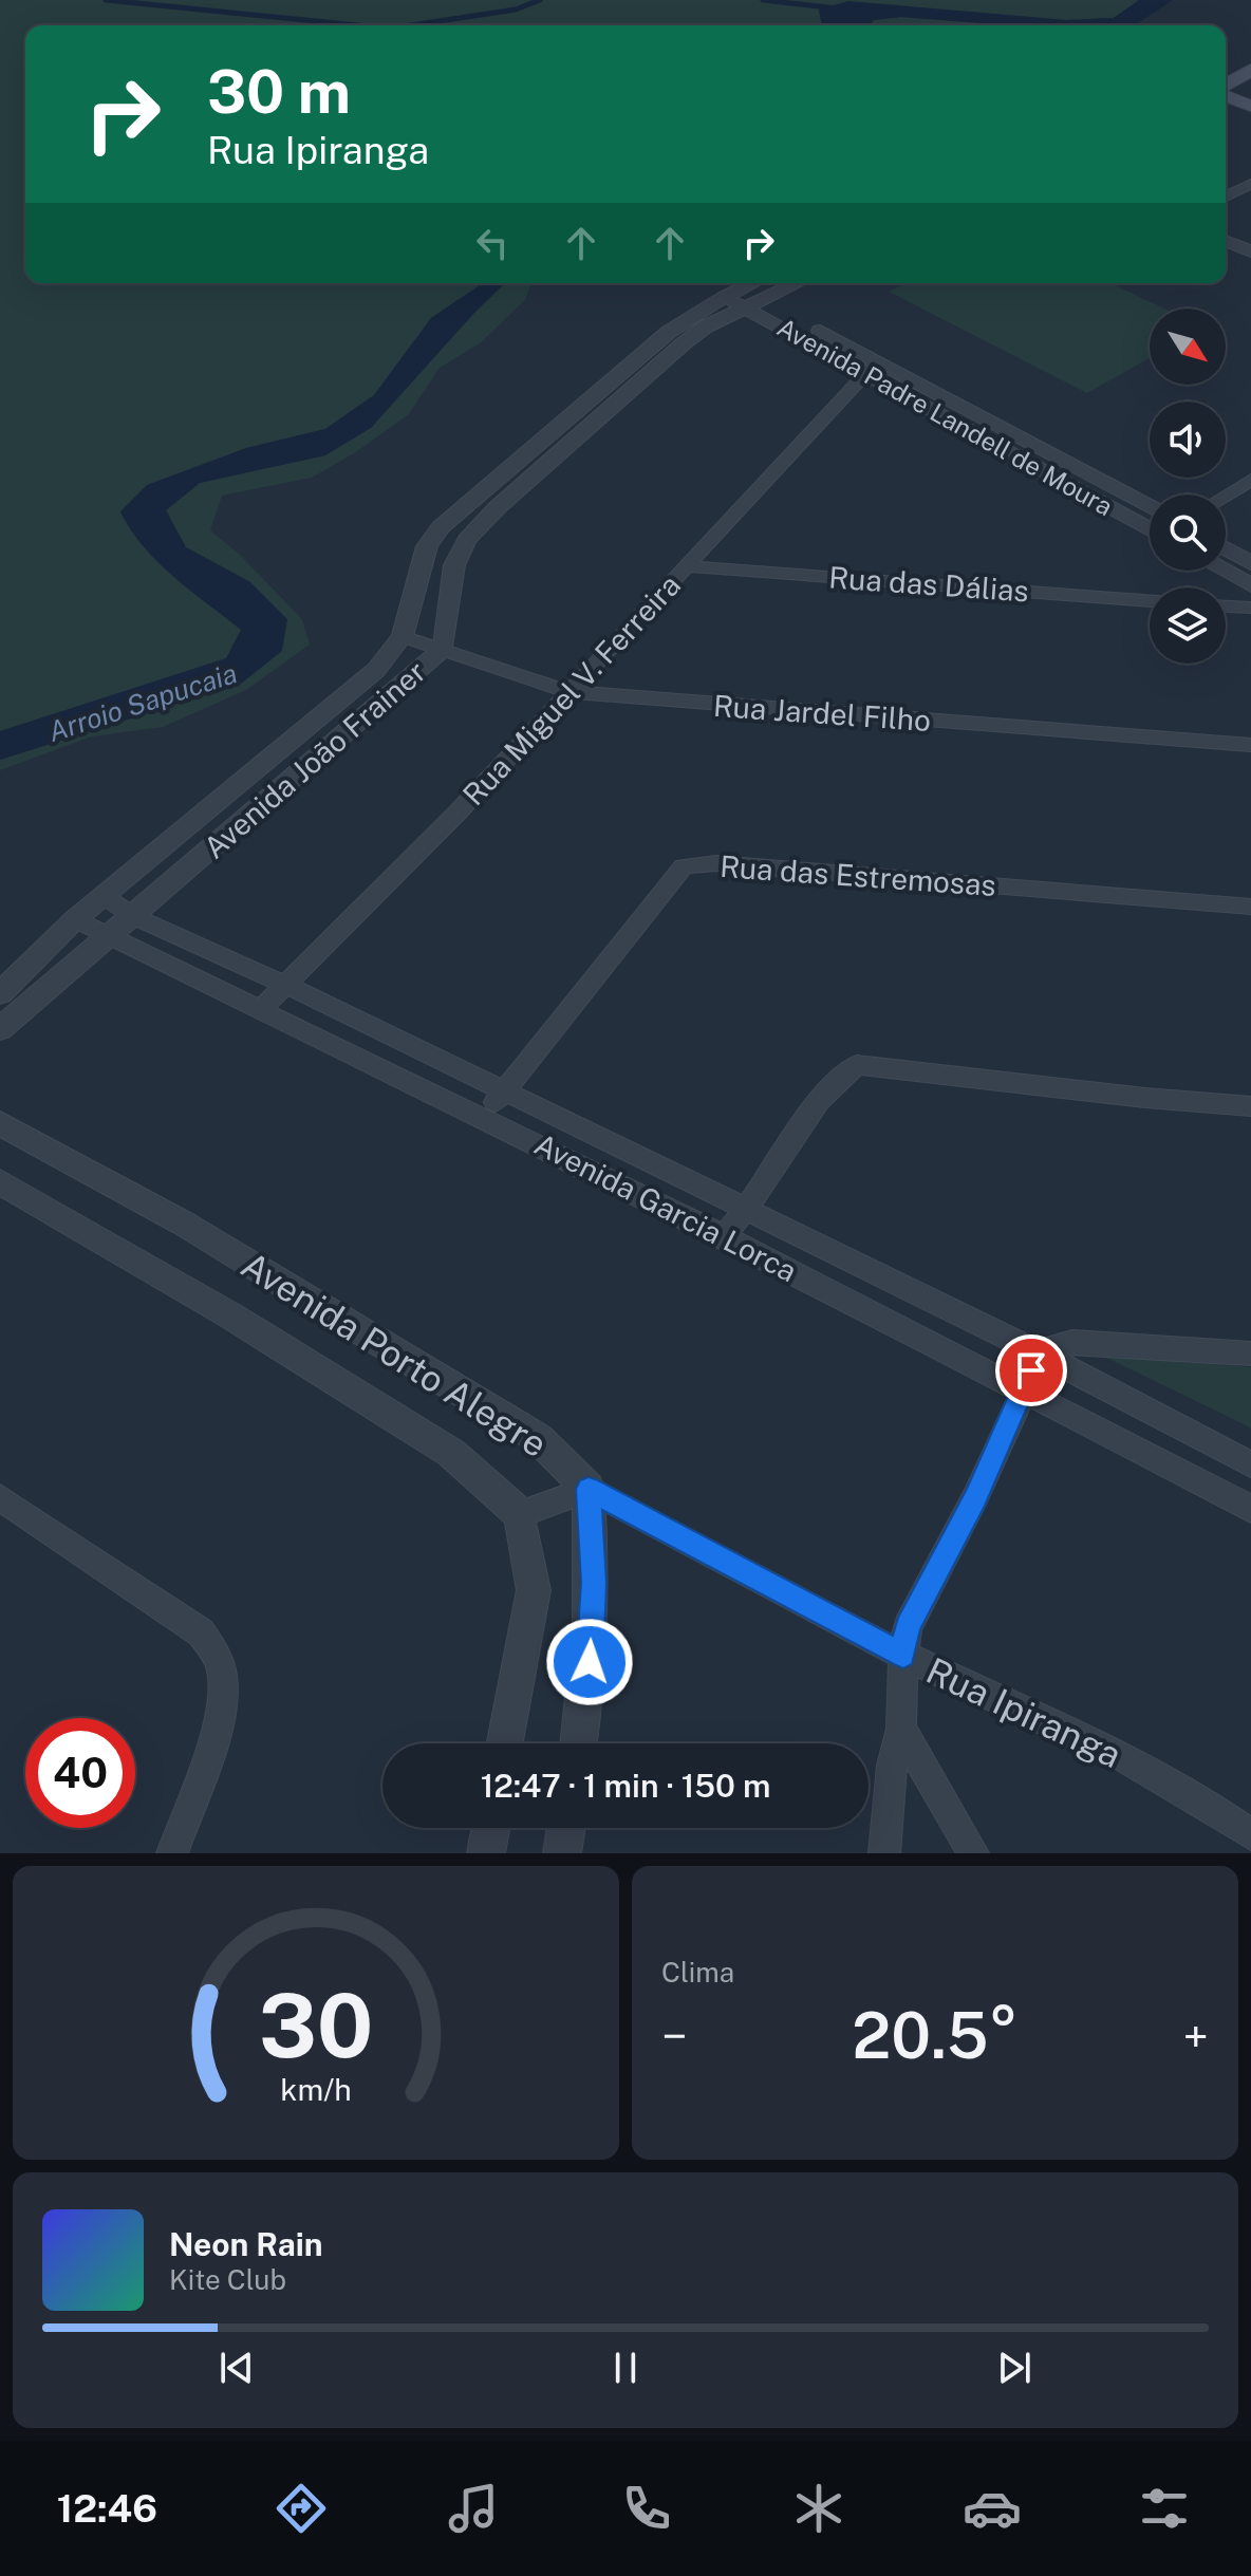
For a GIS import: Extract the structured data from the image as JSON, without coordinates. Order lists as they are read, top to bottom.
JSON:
{
  "streets": {
    "street": [
      "Avenida Padre Landell de Moura",
      "Rua das Dálias",
      "Rua Miguel V. Ferreira",
      "Rua Jardel Filho",
      "Avenida João Frainer",
      "Rua das Estremosas",
      "Avenida Garcia Lorca",
      "Avenida Porto Alegre",
      "Rua Ipiranga"
    ]
  },
  "crossings": [
    ["Avenida Padre Landell de Moura", "Rua Miguel V. Ferreira"],
    ["Avenida Padre Landell de Moura", "Avenida João Frainer"],
    ["Rua das Dálias", "Rua Miguel V. Ferreira"],
    ["Rua Miguel V. Ferreira", "Rua Jardel Filho"],
    ["Rua Miguel V. Ferreira", "Avenida Garcia Lorca"],
    ["Rua Jardel Filho", "Avenida João Frainer"],
    ["Avenida João Frainer", "Avenida Garcia Lorca"],
    ["Rua das Estremosas", "Avenida Garcia Lorca"],
    ["Avenida Porto Alegre", "Rua Ipiranga"]
  ],
  "water": ["Arroio Sapucaia"],
  "north": "bottom right",
  "page": {
    "turn": ["30 m", "Rua Ipiranga"],
    "limit": "40",
    "trip": "12:47 · 1 min · 150 m",
    "tile": "Clima",
    "heat": ["−", "20.5°", "+"],
    "song": ["Neon Rain", "Kite Club"],
    "tabs": "12:46",
    "gauge": ["30", "km/h"]
  }
}
